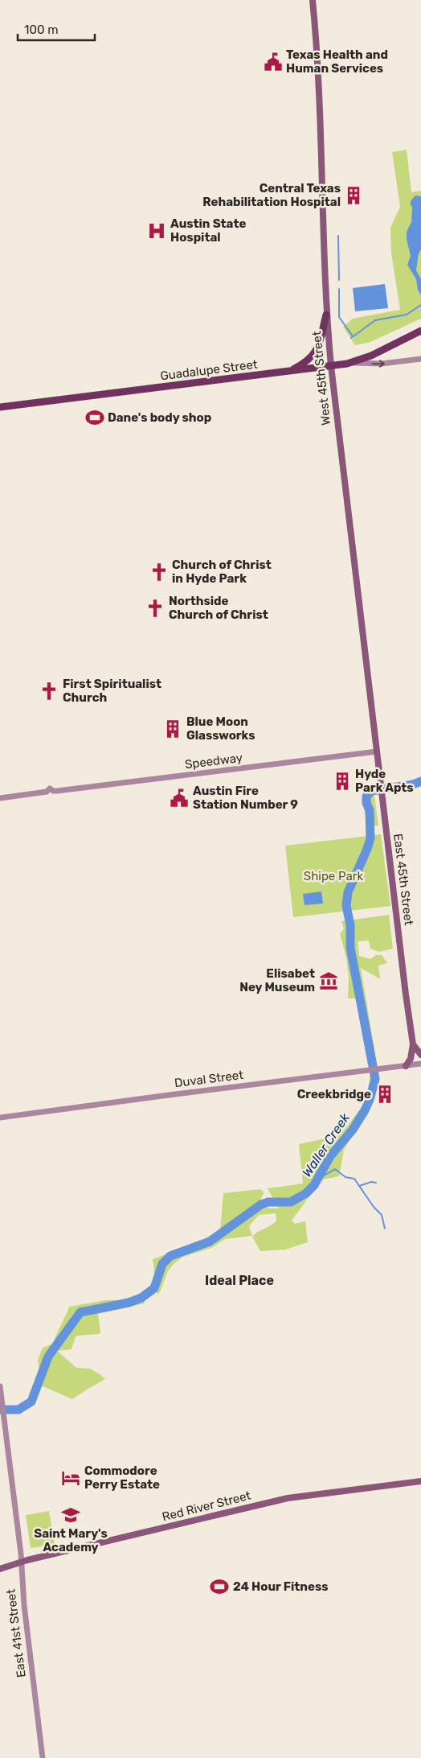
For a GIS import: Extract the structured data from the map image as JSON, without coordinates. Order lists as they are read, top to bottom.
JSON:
{
  "streets": {
    "main road": [
      "Guadalupe Street",
      "West 45th Street",
      "East 45th Street",
      "Red River Street"
    ],
    "street": ["Speedway", "Duval Street", "East 41st Street"]
  },
  "crossings": [
    ["Guadalupe Street", "West 45th Street"],
    ["West 45th Street", "Speedway"],
    ["West 45th Street", "East 45th Street"],
    ["Speedway", "East 45th Street"],
    ["Red River Street", "East 41st Street"]
  ],
  "districts": ["Ideal Place"],
  "water": ["Waller Creek"],
  "parks": ["Shipe Park"],
  "places": {
    "public building": ["Texas Health and Human Services", "Austin Fire Station Number 9"],
    "building": [
      "Central Texas Rehabilitation Hospital",
      "Blue Moon Glassworks",
      "Hyde Park Apts",
      "Creekbridge"
    ],
    "hospital": ["Austin State Hospital"],
    "sports": ["Dane's body shop", "24 Hour Fitness"],
    "church": ["Church of Christ in Hyde Park", "Northside Church of Christ", "First Spiritualist Church"],
    "museum": ["Elisabet Ney Museum"],
    "hotel": ["Commodore Perry Estate"],
    "school or university": ["Saint Mary's Academy"]
  },
  "scale_bar": "100 m"
}
